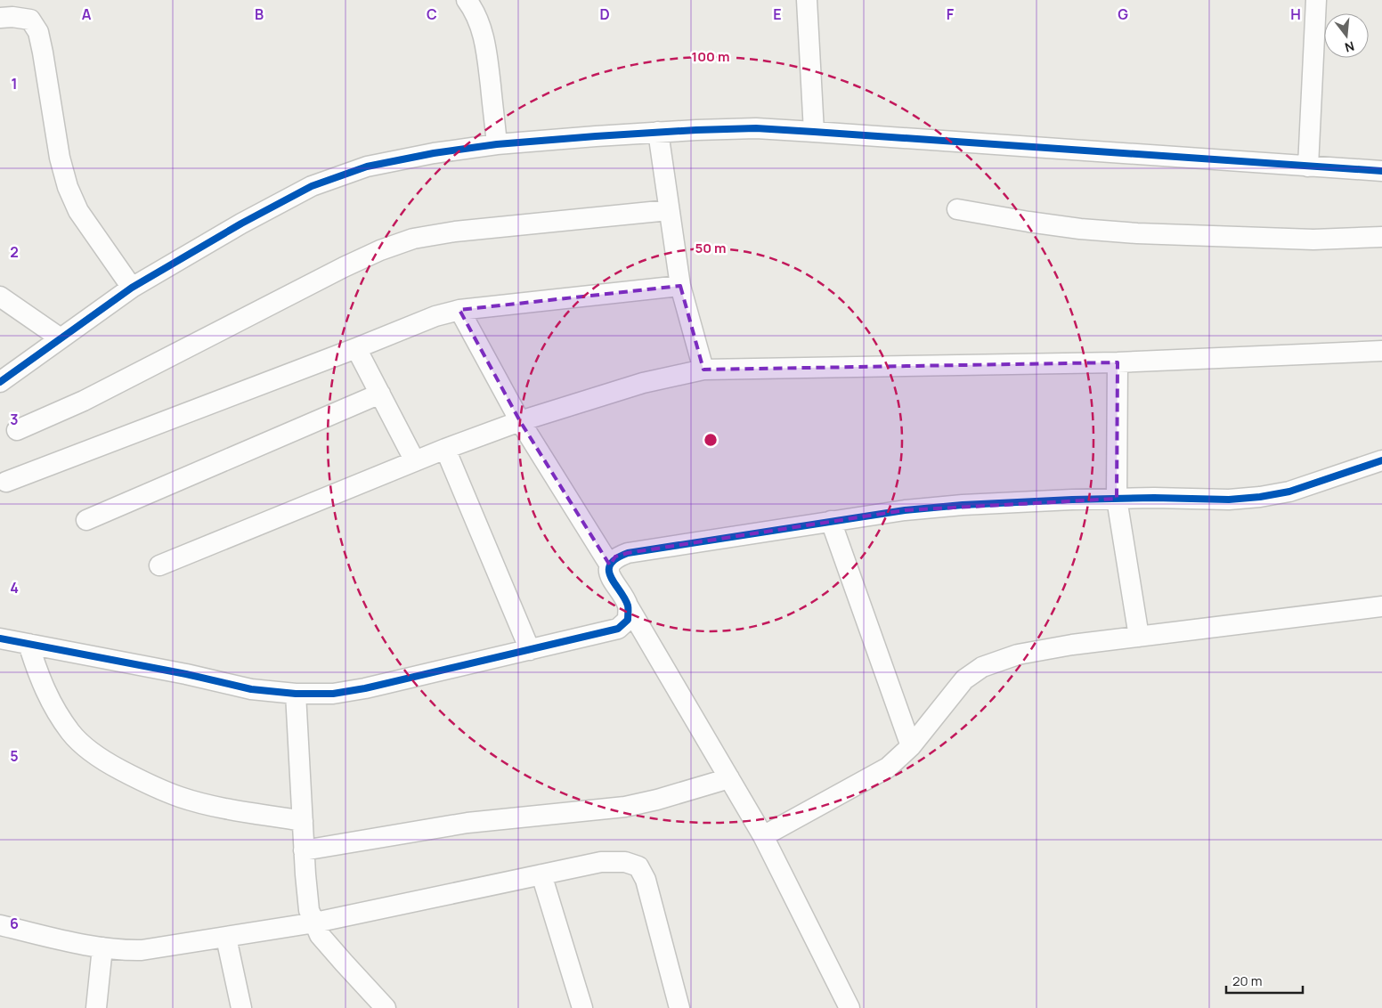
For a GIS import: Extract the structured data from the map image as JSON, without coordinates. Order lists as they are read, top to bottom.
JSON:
{
  "scale_bar": "20 m",
  "north": "bottom",
  "grid": {
    "columns": [
      "A",
      "B",
      "C",
      "D",
      "E",
      "F",
      "G",
      "H"
    ],
    "rows": [
      "1",
      "2",
      "3",
      "4",
      "5",
      "6"
    ]
  },
  "rings": ["100 m", "50 m"]
}
